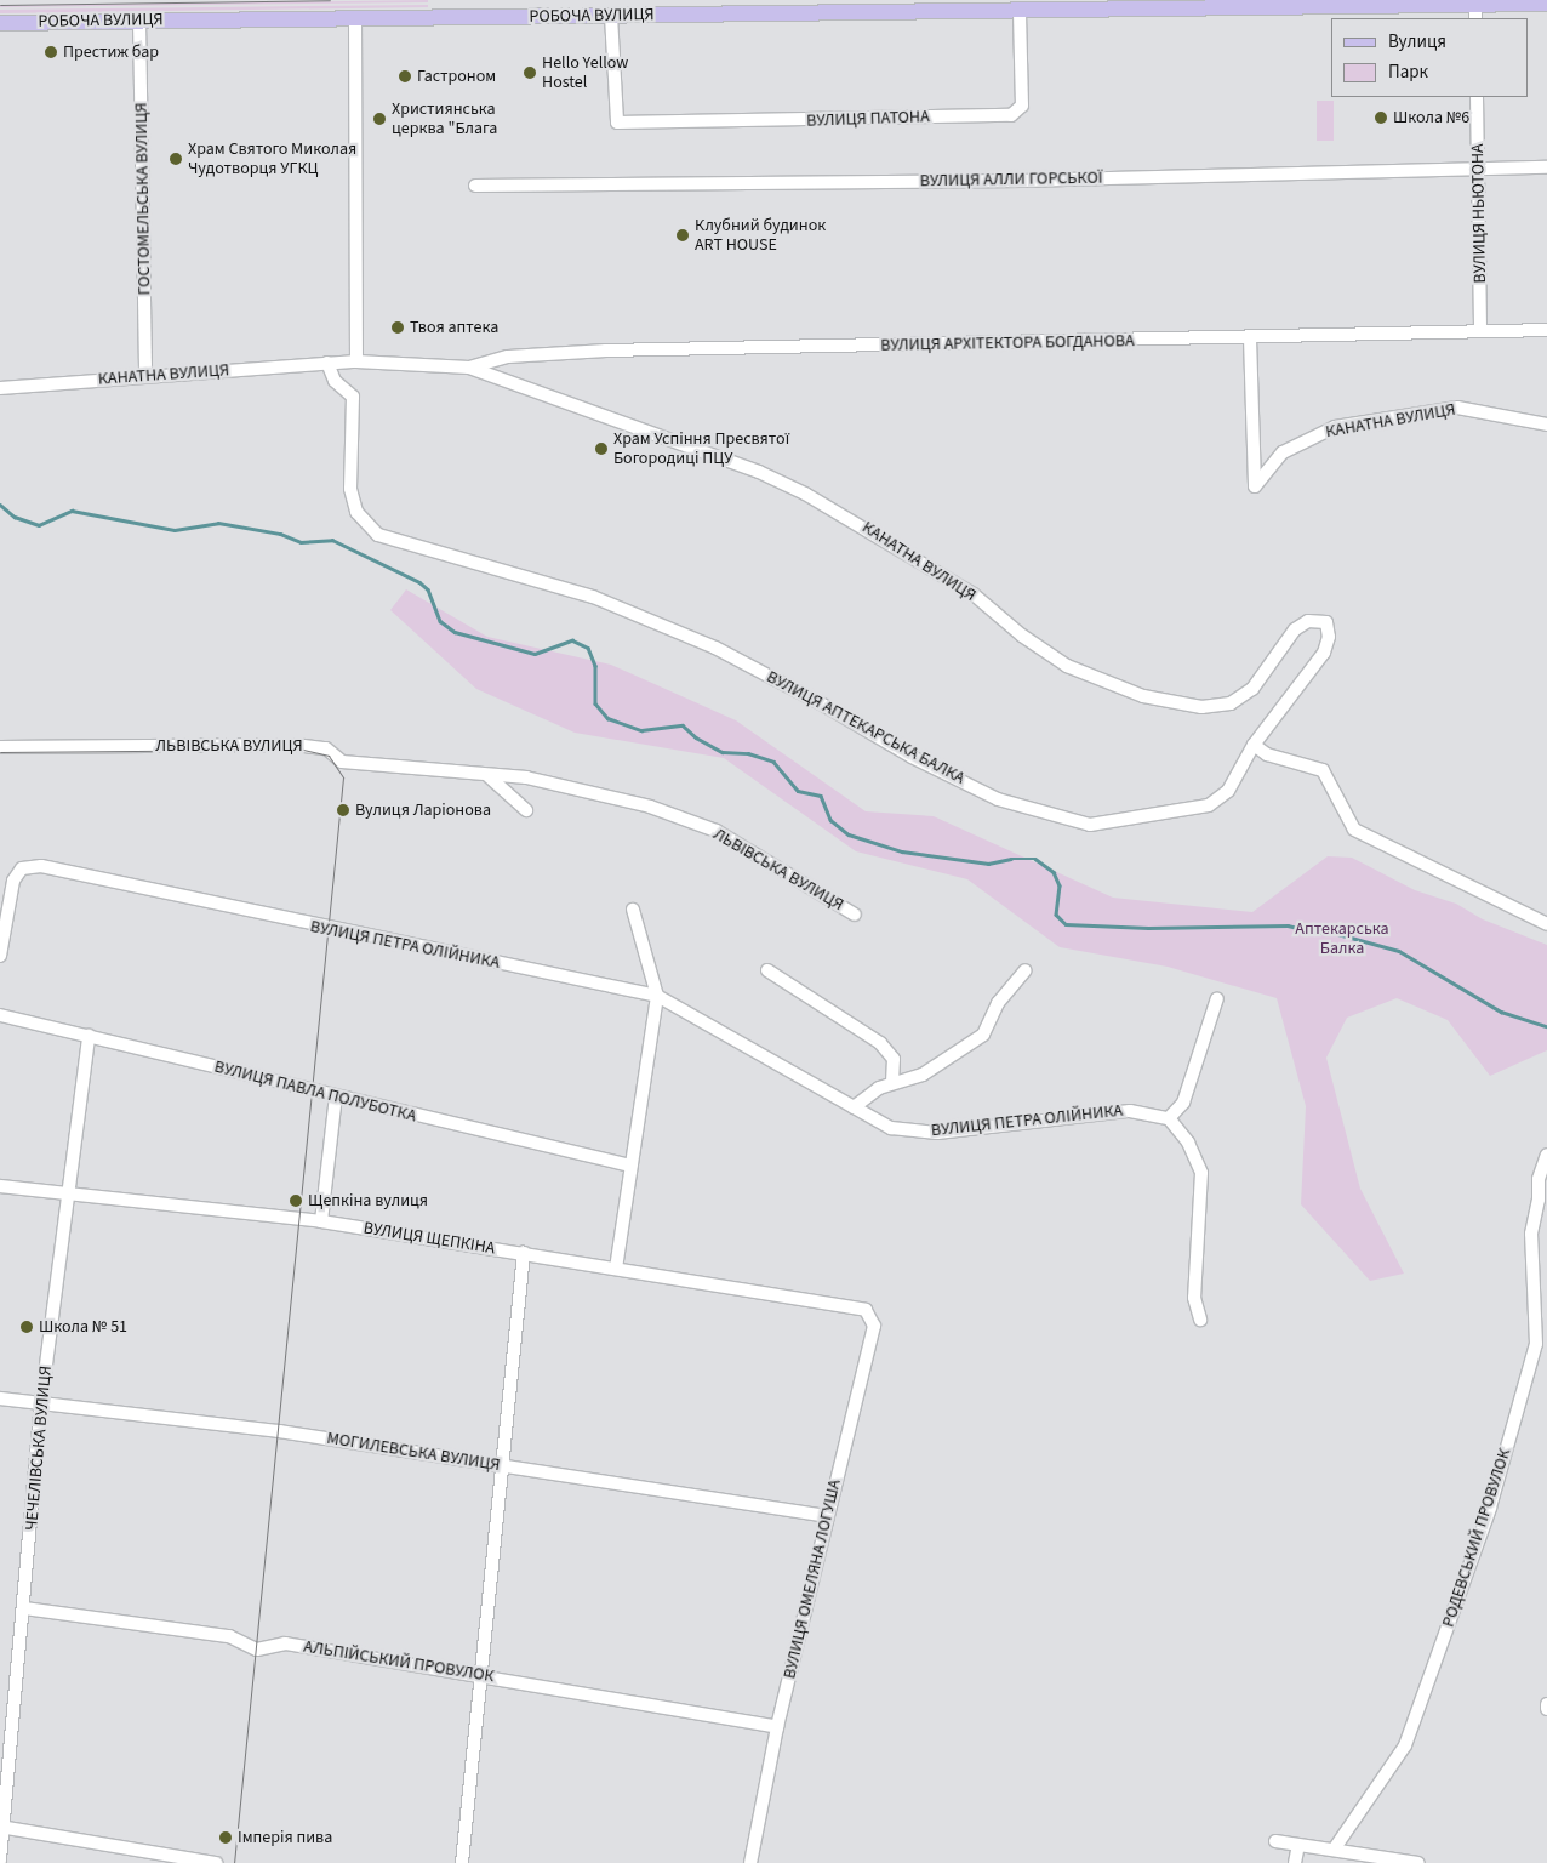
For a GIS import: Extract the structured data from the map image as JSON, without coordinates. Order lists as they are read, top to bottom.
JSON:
{
  "streets": {
    "main road": ["РОБОЧА ВУЛИЦЯ"],
    "street": [
      "ВУЛИЦЯ ПАТОНА",
      "ВУЛИЦЯ АЛЛИ ГОРСЬКОЇ",
      "ГОСТОМЕЛЬСЬКА ВУЛИЦЯ",
      "ВУЛИЦЯ НЬЮТОНА",
      "ВУЛИЦЯ АРХІТЕКТОРА БОГДАНОВА",
      "КАНАТНА ВУЛИЦЯ",
      "ВУЛИЦЯ АПТЕКАРСЬКА БАЛКА",
      "ЛЬВІВСЬКА ВУЛИЦЯ",
      "ВУЛИЦЯ ПЕТРА ОЛІЙНИКА",
      "ВУЛИЦЯ ПАВЛА ПОЛУБОТКА",
      "ВУЛИЦЯ ЩЕПКІНА",
      "ЧЕЧЕЛІВСЬКА ВУЛИЦЯ",
      "МОГИЛЕВСЬКА ВУЛИЦЯ",
      "РОДЕВСЬКИЙ ПРОВУЛОК",
      "ВУЛИЦЯ ОМЕЛЯНА ЛОГУША",
      "АЛЬПІЙСЬКИЙ ПРОВУЛОК"
    ]
  },
  "crossings": [
    ["РОБОЧА ВУЛИЦЯ", "ВУЛИЦЯ ПАТОНА"],
    ["РОБОЧА ВУЛИЦЯ", "ГОСТОМЕЛЬСЬКА ВУЛИЦЯ"],
    ["ВУЛИЦЯ АЛЛИ ГОРСЬКОЇ", "ВУЛИЦЯ НЬЮТОНА"],
    ["ГОСТОМЕЛЬСЬКА ВУЛИЦЯ", "КАНАТНА ВУЛИЦЯ"],
    ["ВУЛИЦЯ НЬЮТОНА", "ВУЛИЦЯ АРХІТЕКТОРА БОГДАНОВА"],
    ["ВУЛИЦЯ АРХІТЕКТОРА БОГДАНОВА", "КАНАТНА ВУЛИЦЯ"],
    ["КАНАТНА ВУЛИЦЯ", "ВУЛИЦЯ АПТЕКАРСЬКА БАЛКА"],
    ["ВУЛИЦЯ ПАВЛА ПОЛУБОТКА", "ЧЕЧЕЛІВСЬКА ВУЛИЦЯ"],
    ["ВУЛИЦЯ ЩЕПКІНА", "ЧЕЧЕЛІВСЬКА ВУЛИЦЯ"],
    ["ВУЛИЦЯ ЩЕПКІНА", "ВУЛИЦЯ ОМЕЛЯНА ЛОГУША"],
    ["ЧЕЧЕЛІВСЬКА ВУЛИЦЯ", "МОГИЛЕВСЬКА ВУЛИЦЯ"],
    ["ЧЕЧЕЛІВСЬКА ВУЛИЦЯ", "АЛЬПІЙСЬКИЙ ПРОВУЛОК"],
    ["МОГИЛЕВСЬКА ВУЛИЦЯ", "ВУЛИЦЯ ОМЕЛЯНА ЛОГУША"],
    ["ВУЛИЦЯ ОМЕЛЯНА ЛОГУША", "АЛЬПІЙСЬКИЙ ПРОВУЛОК"]
  ],
  "parks": ["Аптекарська Балка"],
  "places": [
    "Престиж бар",
    "Hello Yellow Hostel",
    "Гастроном",
    "Школа №6",
    "Християнська церква \"Блага",
    "Храм Святого Миколая Чудотворця УГКЦ",
    "Клубний будинок ART HOUSE",
    "Твоя аптека",
    "Храм Успіння Пресвятої Богородиці ПЦУ",
    "Вулиця Ларіонова",
    "Щепкіна вулиця",
    "Школа № 51",
    "Імперія пива"
  ],
  "legend": ["Вулиця", "Парк"]
}
